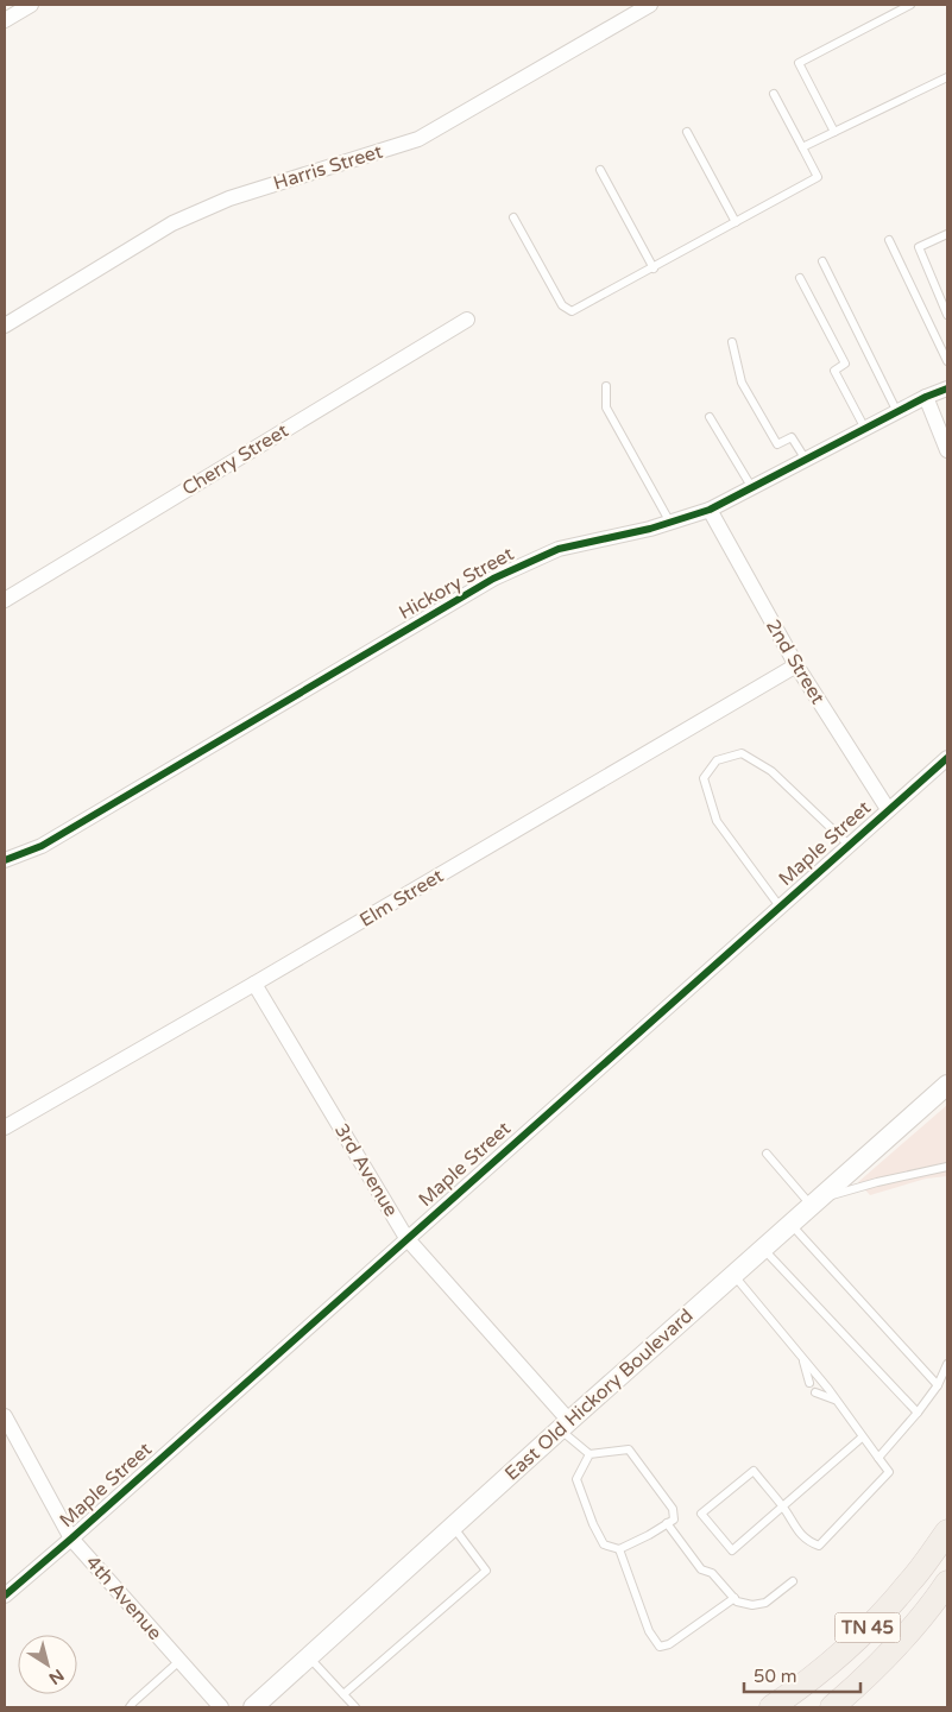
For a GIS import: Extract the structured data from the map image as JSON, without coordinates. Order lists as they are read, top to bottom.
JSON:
{
  "streets": {
    "main road": ["TN 45"],
    "street": [
      "Harris Street",
      "Cherry Street",
      "Hickory Street",
      "2nd Street",
      "Maple Street",
      "Elm Street",
      "3rd Avenue",
      "East Old Hickory Boulevard",
      "4th Avenue"
    ]
  },
  "crossings": [
    ["Hickory Street", "2nd Street"],
    ["2nd Street", "Maple Street"],
    ["2nd Street", "Elm Street"],
    ["Maple Street", "3rd Avenue"],
    ["Maple Street", "4th Avenue"],
    ["Elm Street", "3rd Avenue"],
    ["3rd Avenue", "East Old Hickory Boulevard"]
  ],
  "scale_bar": "50 m",
  "north": "bottom right"
}
